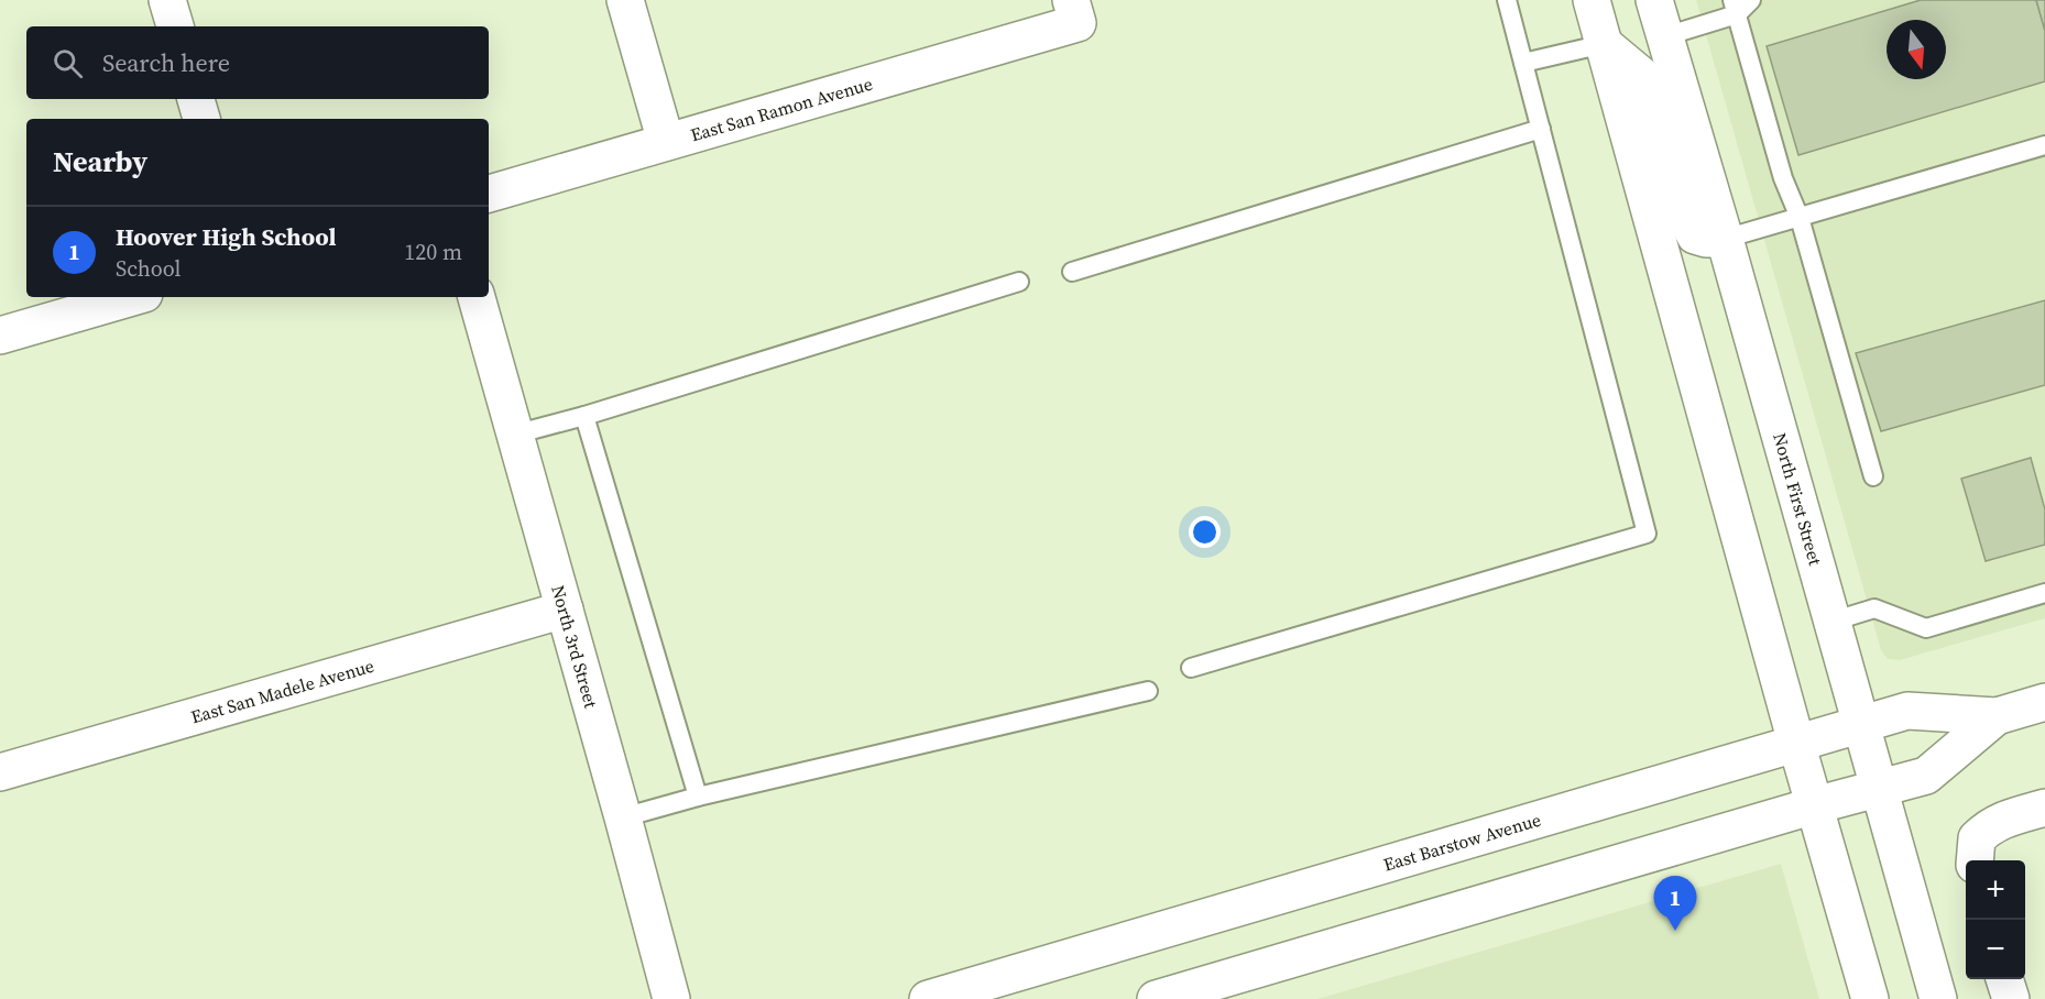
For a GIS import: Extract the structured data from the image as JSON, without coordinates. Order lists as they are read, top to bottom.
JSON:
{
  "streets": {
    "main road": [
      "East San Ramon Avenue",
      "North First Street",
      "North 3rd Street",
      "East San Madele Avenue",
      "East Barstow Avenue"
    ]
  },
  "crossings": [
    ["North First Street", "East Barstow Avenue"],
    ["North 3rd Street", "East San Madele Avenue"]
  ],
  "north": "bottom",
  "page": {
    "search": "Search here",
    "heading": "Nearby",
    "list": [
      {
        "mark": "1",
        "name": "Hoover High School",
        "note": "School",
        "value": "120 m"
      }
    ],
    "map_buttons": ["+", "−"],
    "pins": "1"
  }
}
